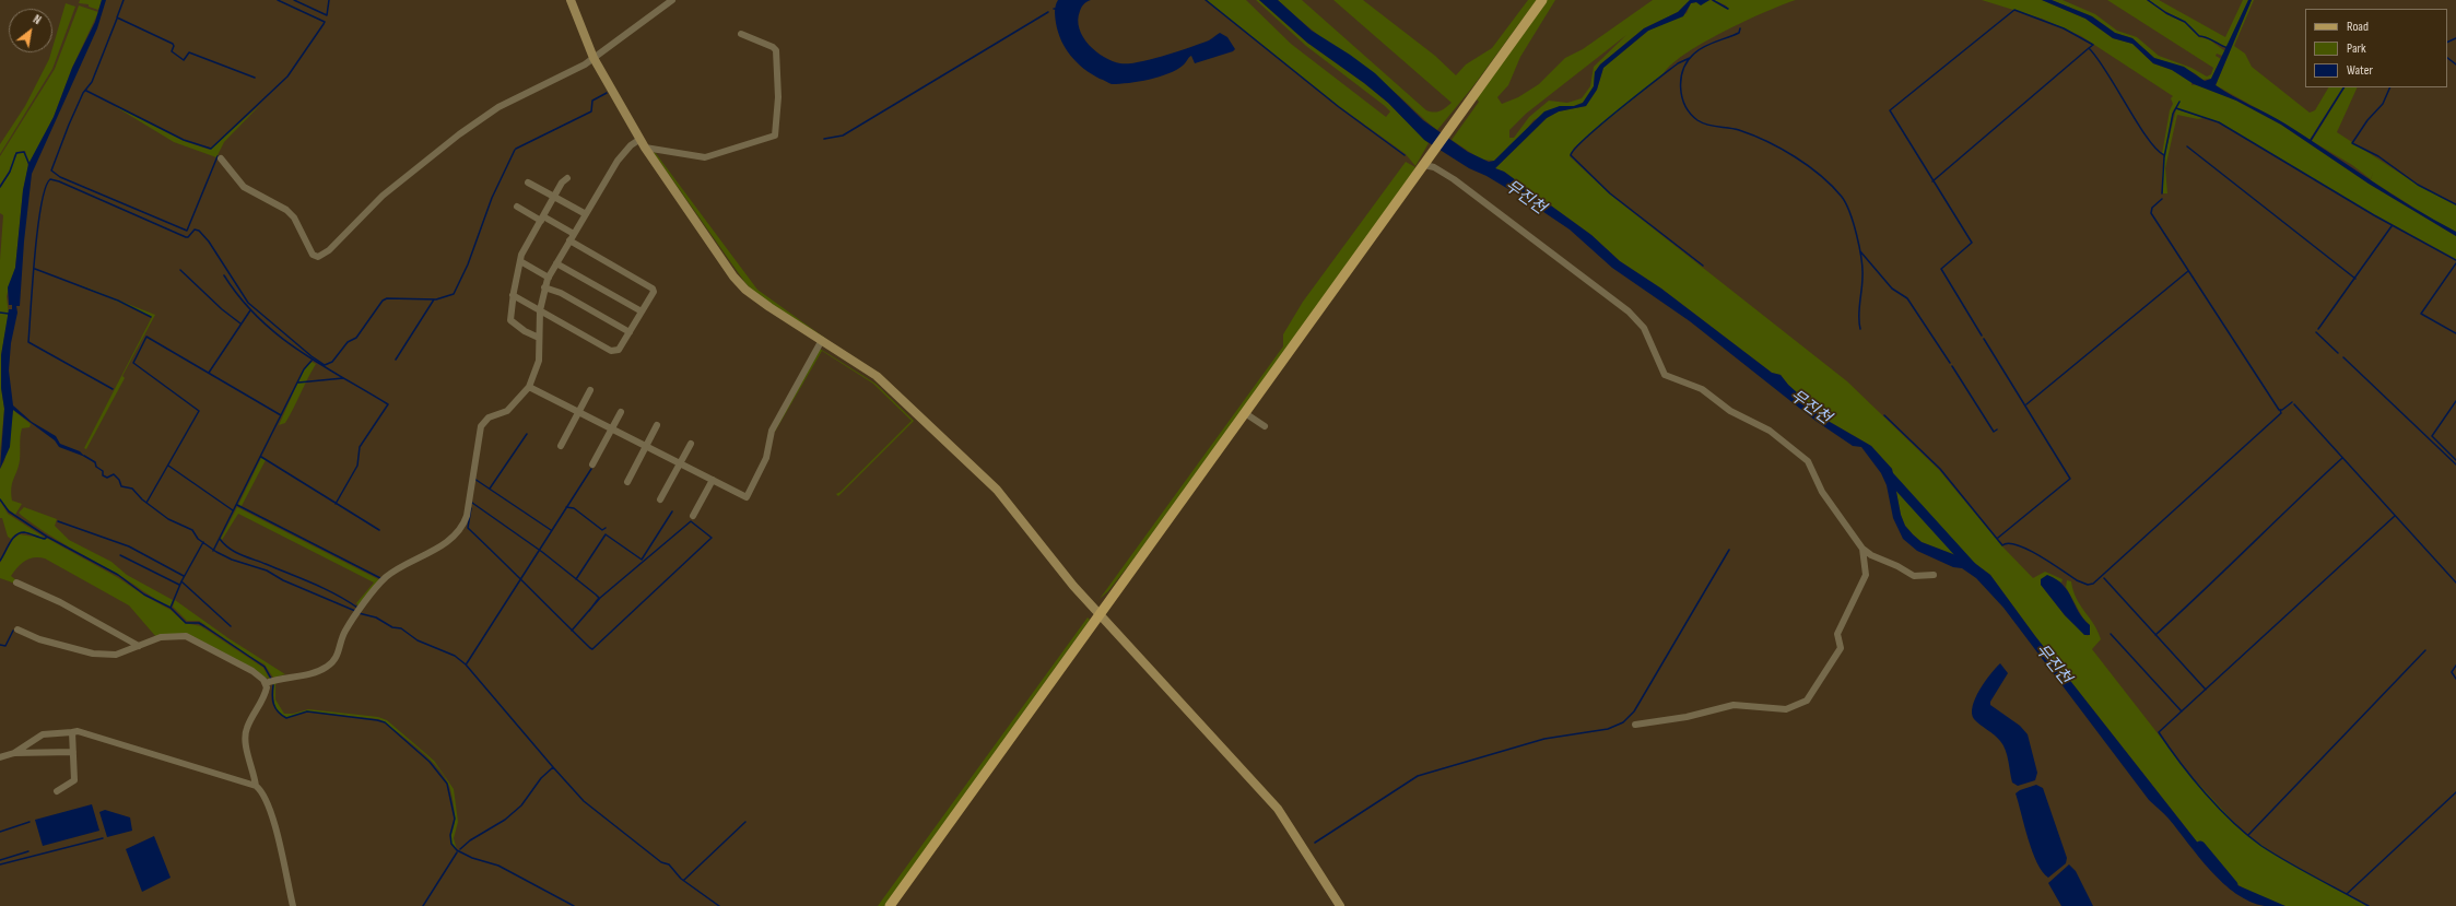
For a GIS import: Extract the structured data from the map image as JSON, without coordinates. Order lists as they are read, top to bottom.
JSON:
{
  "water": ["무진천"],
  "legend": ["Road", "Park", "Water"],
  "north": "top right"
}
